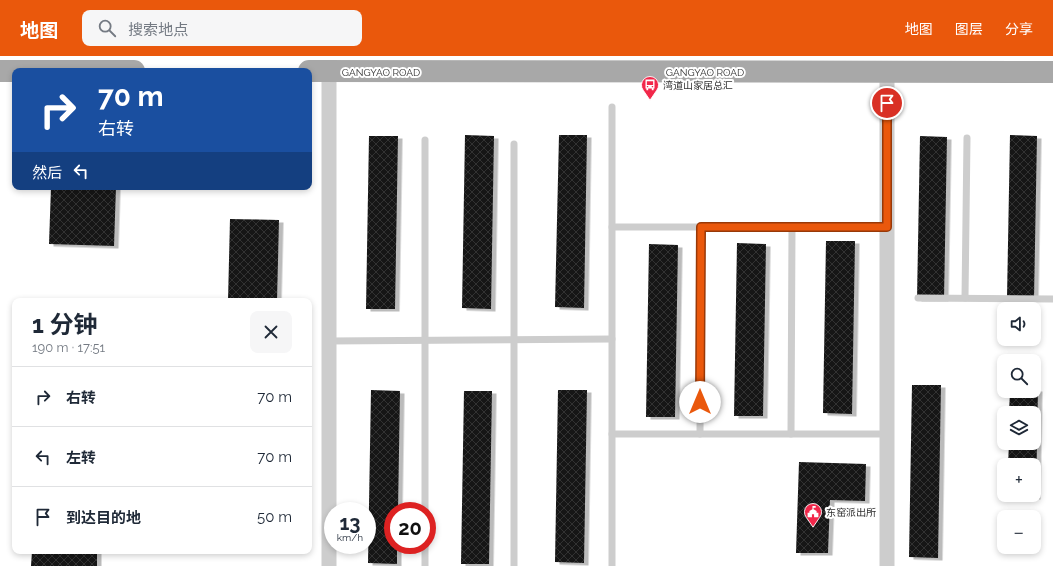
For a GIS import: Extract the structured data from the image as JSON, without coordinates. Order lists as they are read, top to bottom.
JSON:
{
  "streets": {
    "main road": ["GANGYAO ROAD"]
  },
  "places": {
    "bus stop": ["湾道山家居总汇"],
    "public building": ["东窑派出所"]
  },
  "page": {
    "header": "地图",
    "search": "搜索地点",
    "nav": ["地图", "图层", "分享"],
    "turn": ["70 m", "右转"],
    "then": "然后",
    "heading": ["1 分钟", "190 m · 17:51"],
    "map_buttons": ["+", "−"],
    "list": [
      {
        "name": "右转",
        "value": "70 m"
      },
      {
        "name": "左转",
        "value": "70 m"
      },
      {
        "name": "到达目的地",
        "value": "50 m"
      }
    ],
    "speed": "13 km/h",
    "limit": "20"
  }
}
